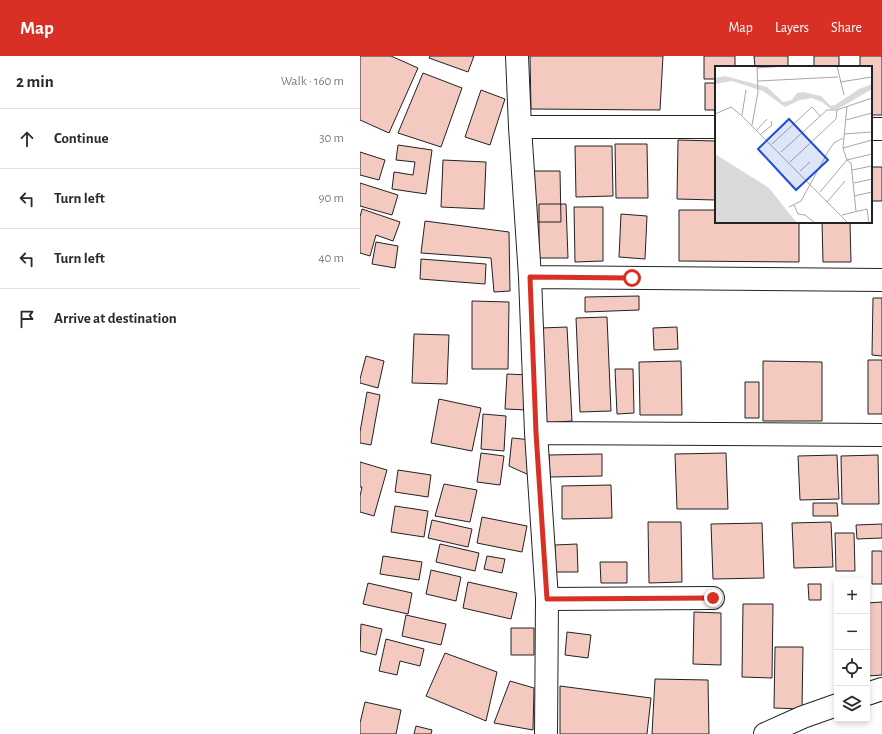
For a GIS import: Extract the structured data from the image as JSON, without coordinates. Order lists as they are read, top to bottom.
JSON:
{
  "page": {
    "header": "Map",
    "nav": ["Map", "Layers", "Share"],
    "heading": ["2 min", "Walk · 160 m"],
    "list": [
      ["Continue", "30 m"],
      ["Turn left", "90 m"],
      ["Turn left", "40 m"],
      "Arrive at destination"
    ],
    "map_buttons": ["+", "−"]
  }
}
